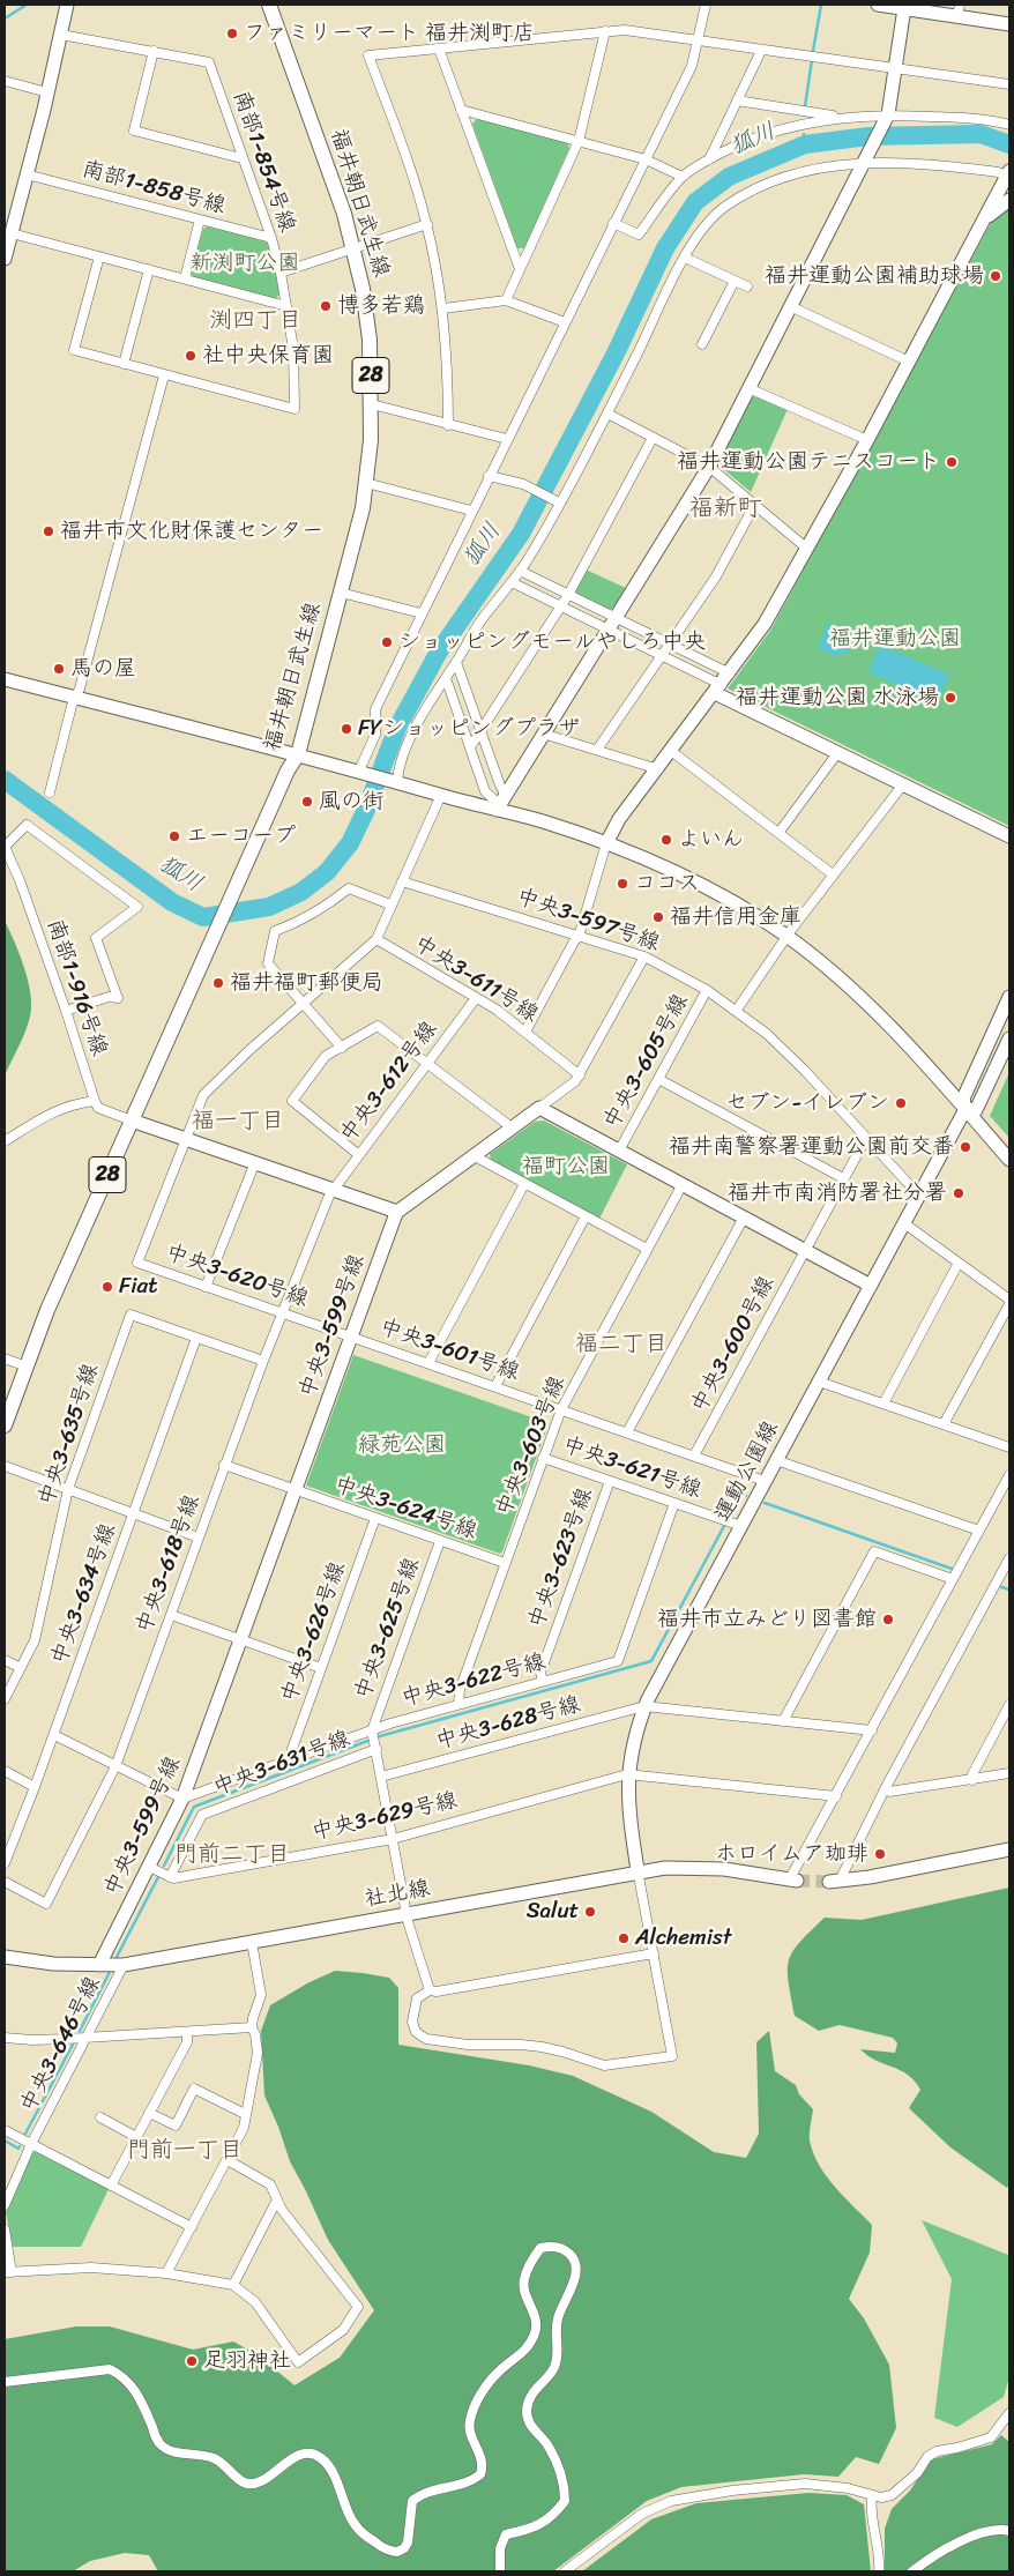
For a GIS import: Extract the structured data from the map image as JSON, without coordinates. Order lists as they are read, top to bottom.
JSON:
{
  "streets": {
    "main road": ["福井朝日武生線", "28"],
    "street": [
      "南部1-854号線",
      "南部1-858号線",
      "中央3-597号線",
      "中央3-611号線",
      "南部1-916号線",
      "中央3-605号線",
      "中央3-612号線",
      "中央3-620号線",
      "中央3-599号線",
      "中央3-600号線",
      "中央3-601号線",
      "中央3-635号線",
      "中央3-603号線",
      "中央3-621号線",
      "運動公園線",
      "中央3-624号線",
      "中央3-623号線",
      "中央3-618号線",
      "中央3-634号線",
      "中央3-625号線",
      "中央3-626号線",
      "中央3-622号線",
      "中央3-628号線",
      "中央3-631号線",
      "中央3-629号線",
      "社北線",
      "中央3-646号線"
    ]
  },
  "crossings": [
    ["南部1-854号線", "南部1-858号線"],
    ["中央3-597号線", "中央3-605号線"],
    ["中央3-597号線", "中央3-600号線"],
    ["中央3-597号線", "運動公園線"],
    ["中央3-611号線", "中央3-612号線"],
    ["中央3-612号線", "中央3-618号線"],
    ["中央3-620号線", "中央3-599号線"],
    ["中央3-620号線", "中央3-601号線"],
    ["中央3-620号線", "中央3-618号線"],
    ["中央3-599号線", "中央3-601号線"],
    ["中央3-599号線", "中央3-624号線"],
    ["中央3-599号線", "中央3-622号線"],
    ["中央3-599号線", "社北線"],
    ["中央3-599号線", "中央3-646号線"],
    ["中央3-600号線", "中央3-601号線"],
    ["中央3-601号線", "中央3-603号線"],
    ["中央3-601号線", "運動公園線"],
    ["中央3-635号線", "中央3-618号線"],
    ["中央3-635号線", "中央3-634号線"],
    ["中央3-603号線", "中央3-621号線"],
    ["中央3-603号線", "中央3-624号線"],
    ["中央3-603号線", "中央3-622号線"],
    ["中央3-621号線", "運動公園線"],
    ["中央3-621号線", "中央3-623号線"],
    ["中央3-621号線", "中央3-622号線"],
    ["運動公園線", "中央3-628号線"],
    ["運動公園線", "中央3-629号線"],
    ["運動公園線", "社北線"],
    ["中央3-624号線", "中央3-618号線"],
    ["中央3-624号線", "中央3-625号線"],
    ["中央3-624号線", "中央3-626号線"],
    ["中央3-623号線", "中央3-622号線"],
    ["中央3-625号線", "中央3-622号線"],
    ["中央3-625号線", "中央3-631号線"],
    ["中央3-626号線", "中央3-622号線"],
    ["中央3-622号線", "中央3-631号線"],
    ["中央3-631号線", "中央3-629号線"],
    ["社北線", "中央3-646号線"]
  ],
  "districts": [
    "渕四丁目",
    "福新町",
    "福一丁目",
    "福二丁目",
    "門前二丁目",
    "門前一丁目"
  ],
  "water": ["狐川"],
  "parks": [
    "新渕町公園",
    "福井運動公園",
    "福町公園",
    "緑苑公園"
  ],
  "places": [
    "ファミリーマート 福井渕町店",
    "福井運動公園補助球場",
    "博多若鶏",
    "社中央保育園",
    "福井運動公園テニスコート",
    "福井市文化財保護センター",
    "ショッピングモールやしろ中央",
    "馬の屋",
    "福井運動公園 水泳場",
    "FYショッピングプラザ",
    "風の街",
    "エーコープ",
    "よいん",
    "ココス",
    "福井信用金庫",
    "福井福町郵便局",
    "セブン-イレブン",
    "福井南警察署運動公園前交番",
    "福井市南消防署社分署",
    "Fiat",
    "福井市立みどり図書館",
    "ホロイムア珈琲",
    "Salut",
    "Alchemist",
    "足羽神社"
  ]
}
